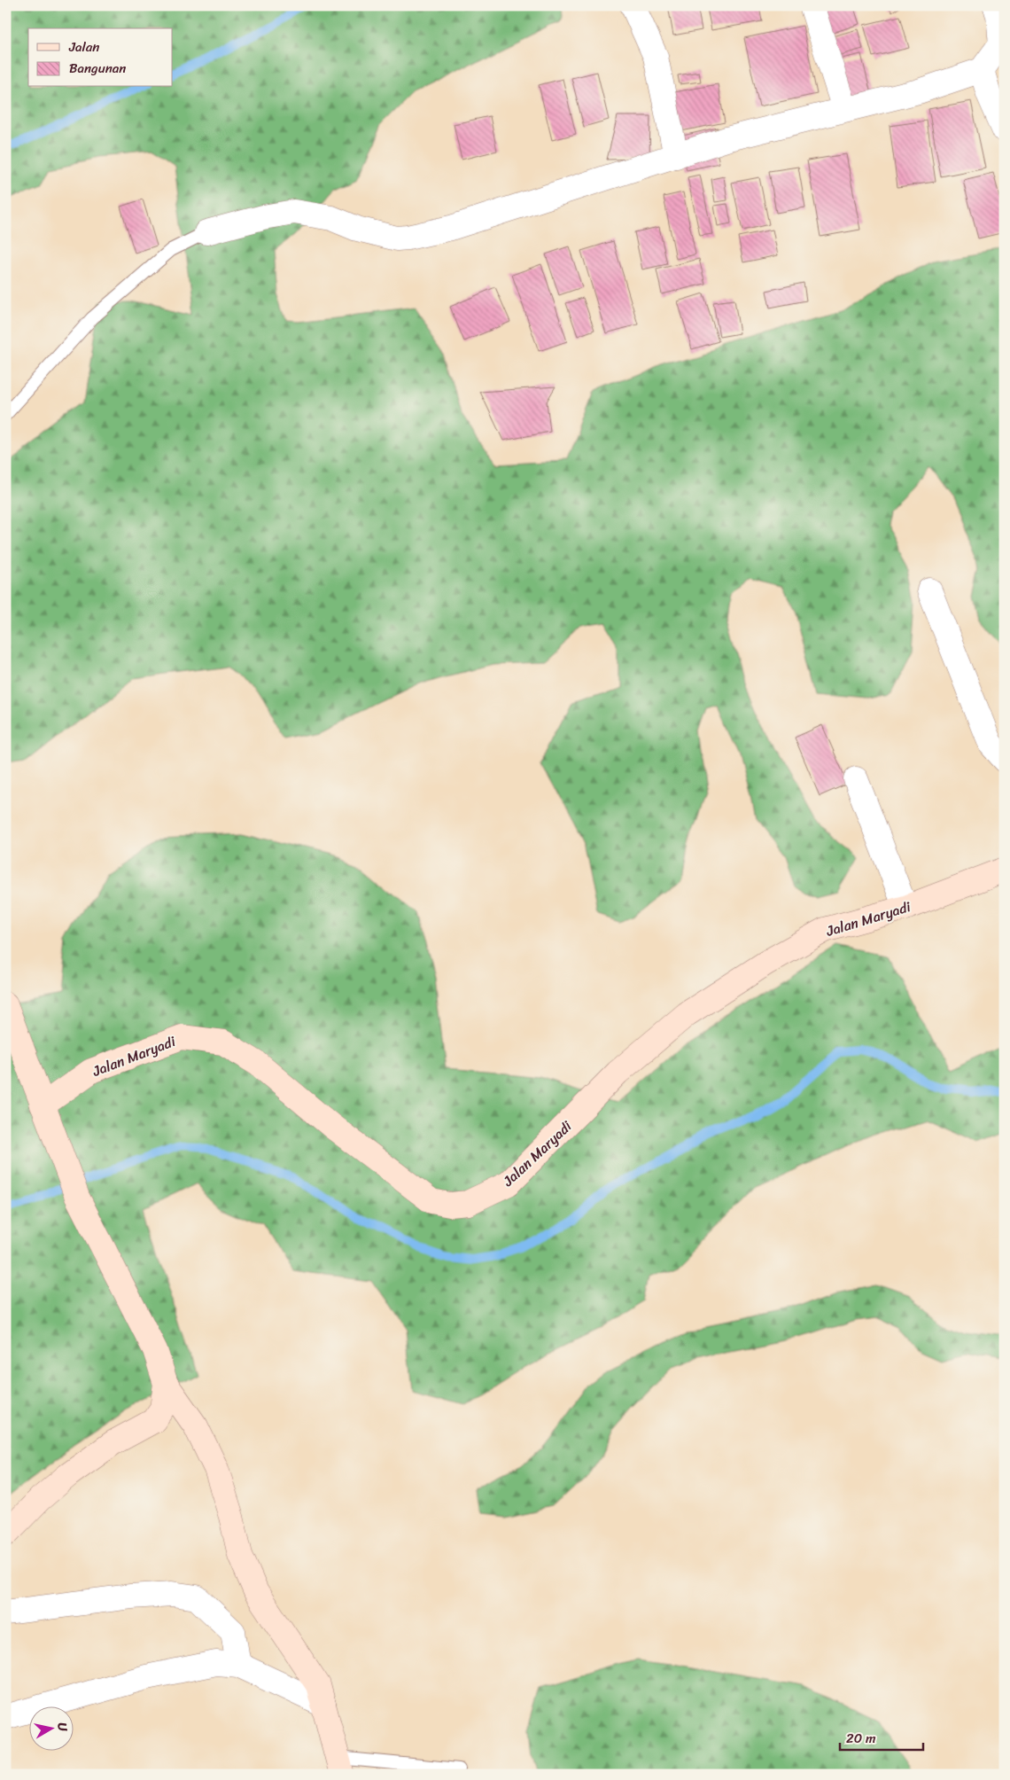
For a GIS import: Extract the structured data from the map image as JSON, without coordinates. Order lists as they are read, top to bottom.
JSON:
{
  "streets": {
    "street": ["Jalan Maryadi"]
  },
  "legend": ["Jalan", "Bangunan"],
  "scale_bar": "20 m",
  "north": "right"
}
